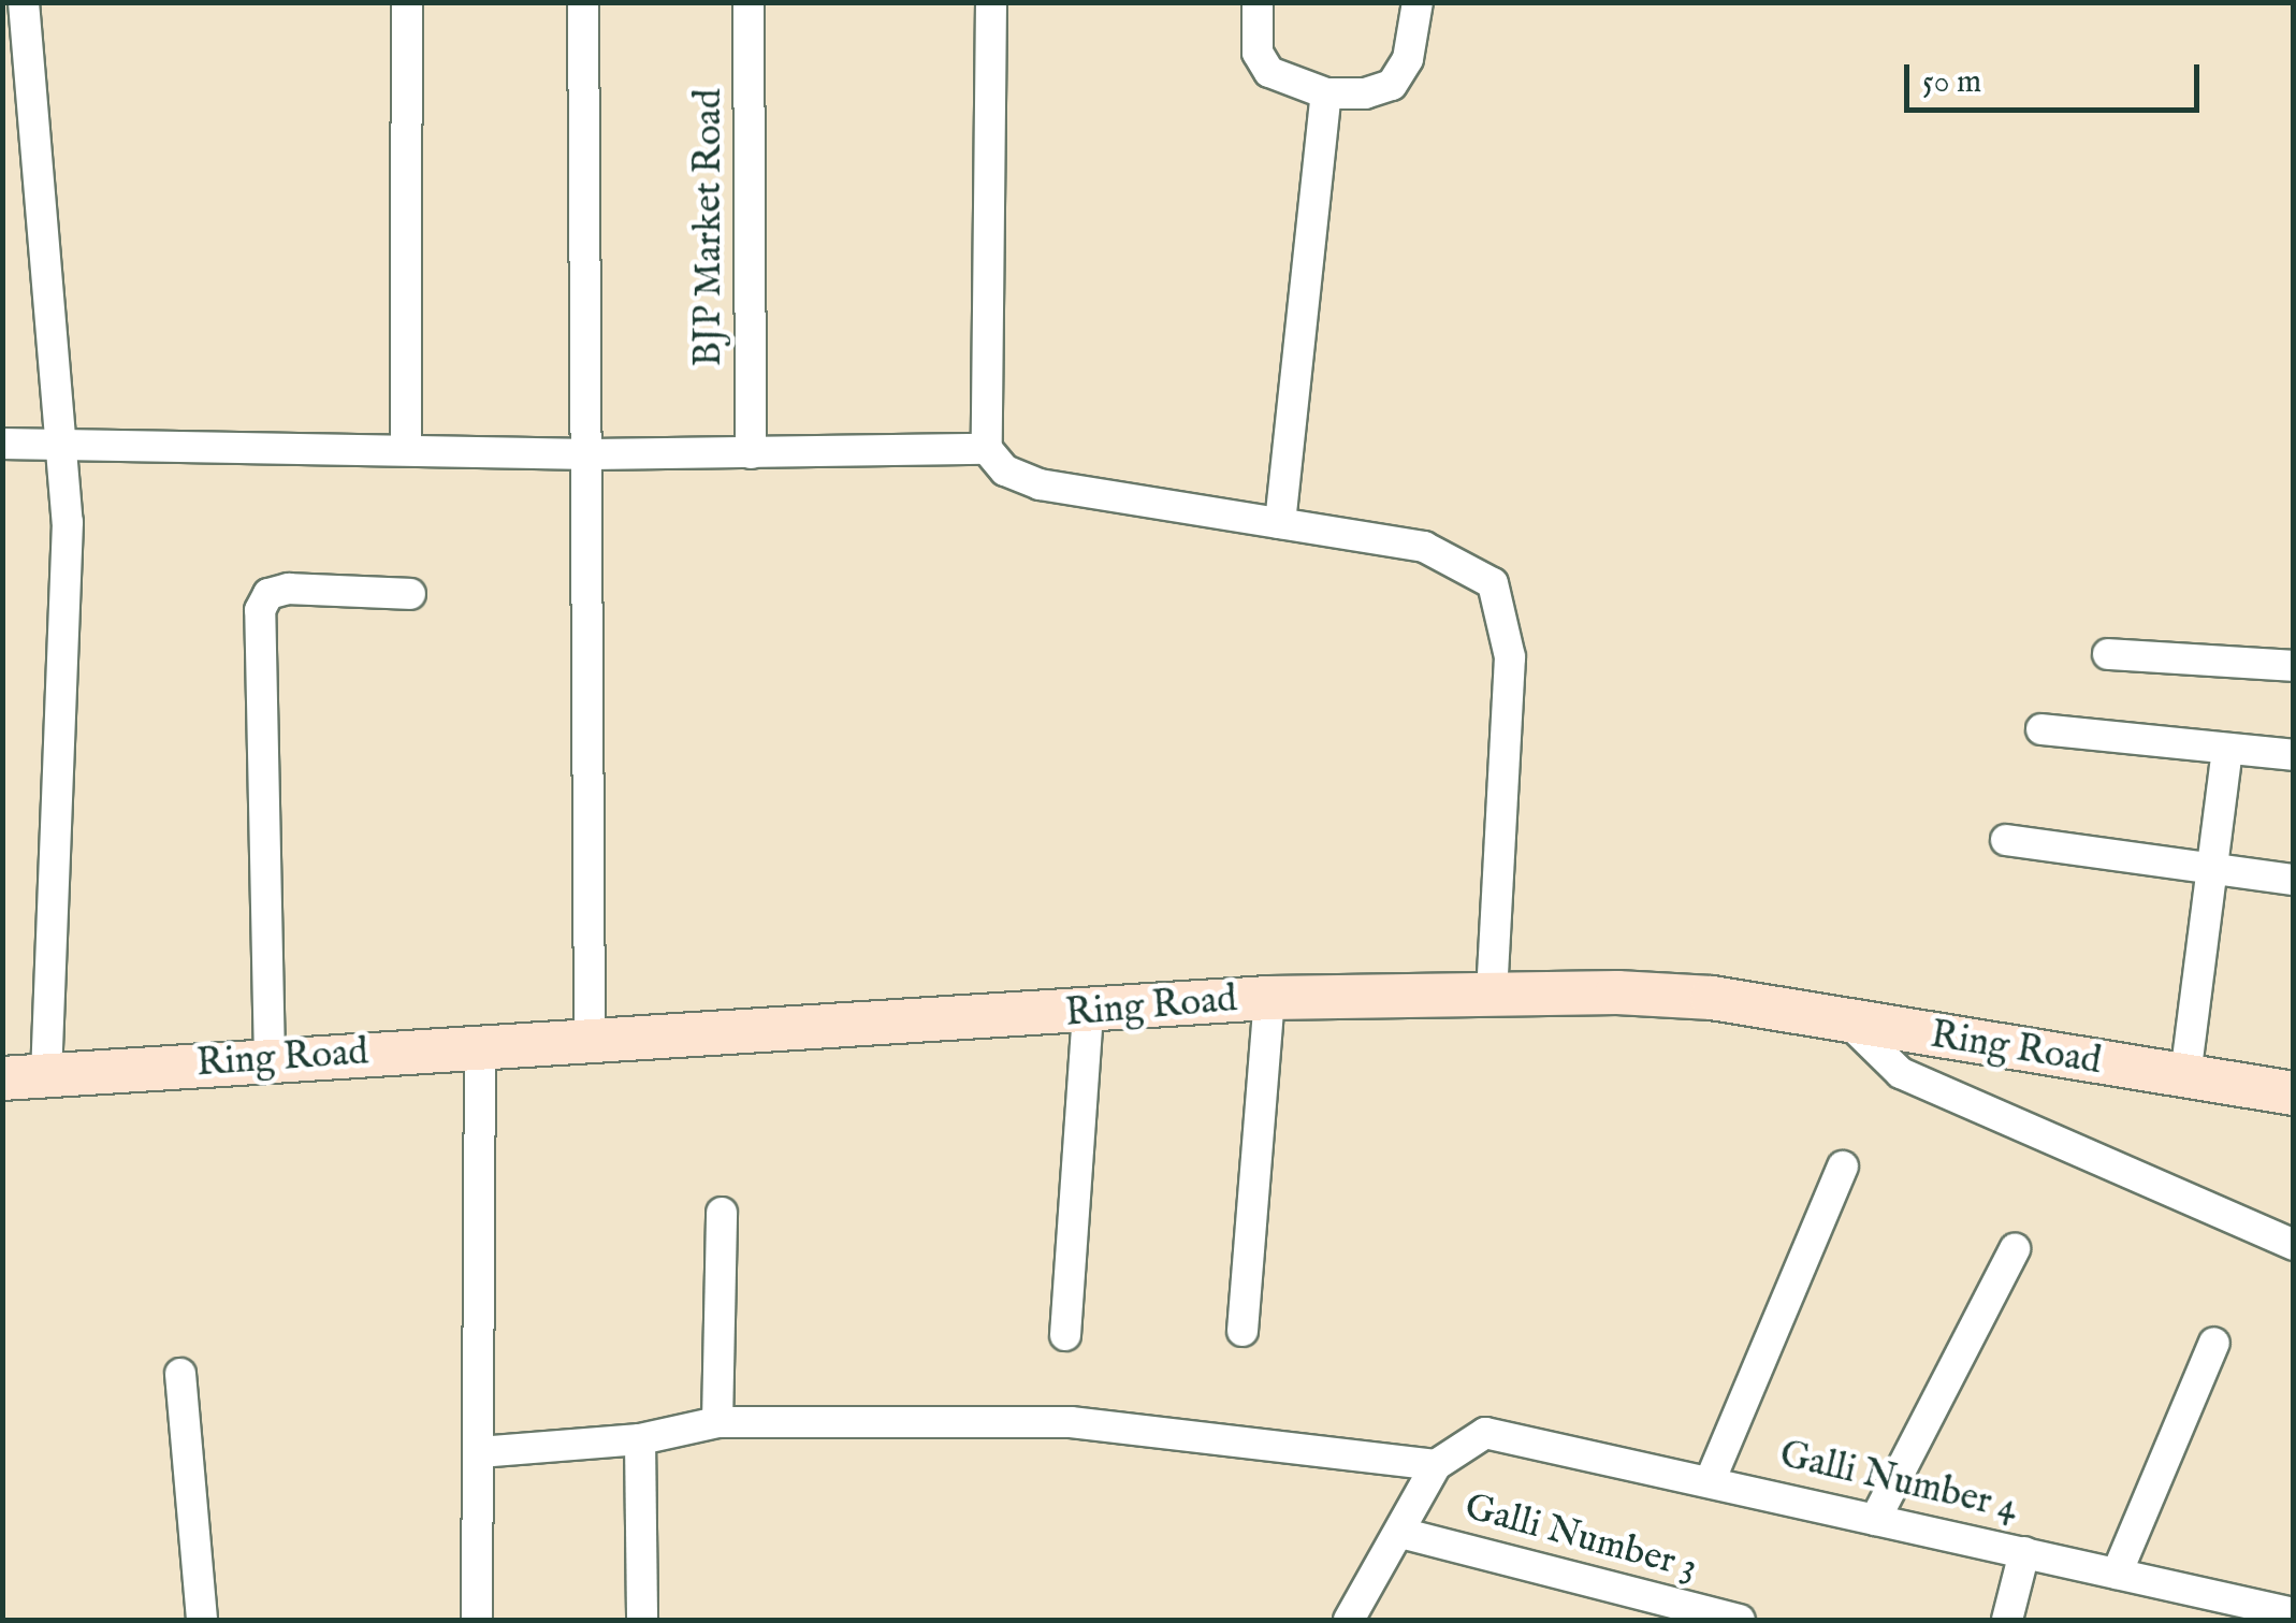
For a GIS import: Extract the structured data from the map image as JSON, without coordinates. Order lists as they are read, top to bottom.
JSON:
{
  "streets": {
    "main road": ["Ring Road"],
    "street": ["BJP Market Road", "Galli Number 4", "Galli Number 3"]
  },
  "scale_bar": "50 m"
}
